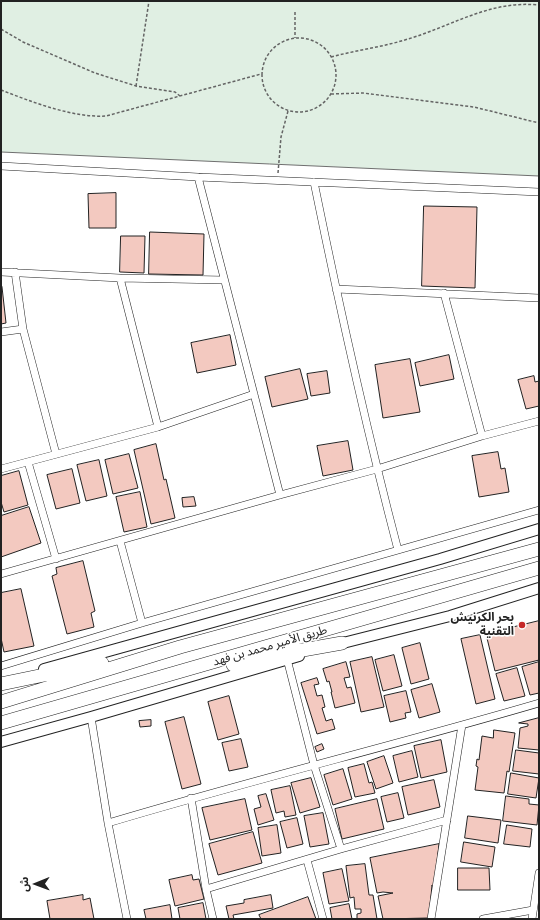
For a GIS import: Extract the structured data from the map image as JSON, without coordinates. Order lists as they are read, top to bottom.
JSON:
{
  "streets": {
    "highway": ["طريق الأمير محمد بن فهد"]
  },
  "places": ["بحر الكرنيش التقنية"],
  "north": "left"
}
